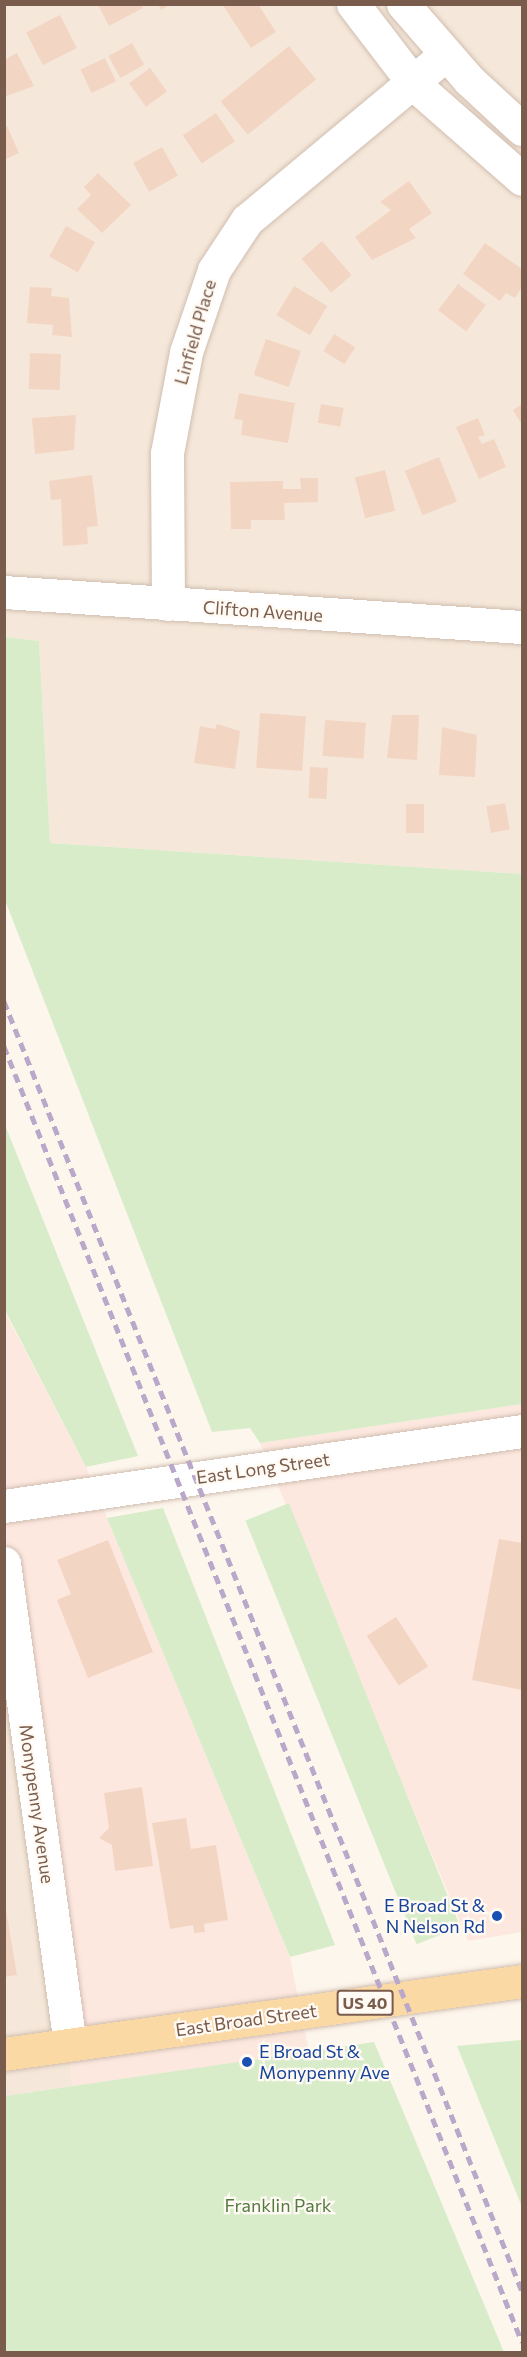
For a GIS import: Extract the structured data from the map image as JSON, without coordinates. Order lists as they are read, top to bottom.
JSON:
{
  "streets": {
    "main road": ["US 40", "East Broad Street"],
    "street": [
      "Linfield Place",
      "Clifton Avenue",
      "East Long Street",
      "Monypenny Avenue"
    ]
  },
  "crossings": [
    ["Linfield Place", "Clifton Avenue"],
    ["Monypenny Avenue", "East Broad Street"]
  ],
  "parks": ["Franklin Park"],
  "places": ["E Broad St & N Nelson Rd", "E Broad St & Monypenny Ave"]
}
